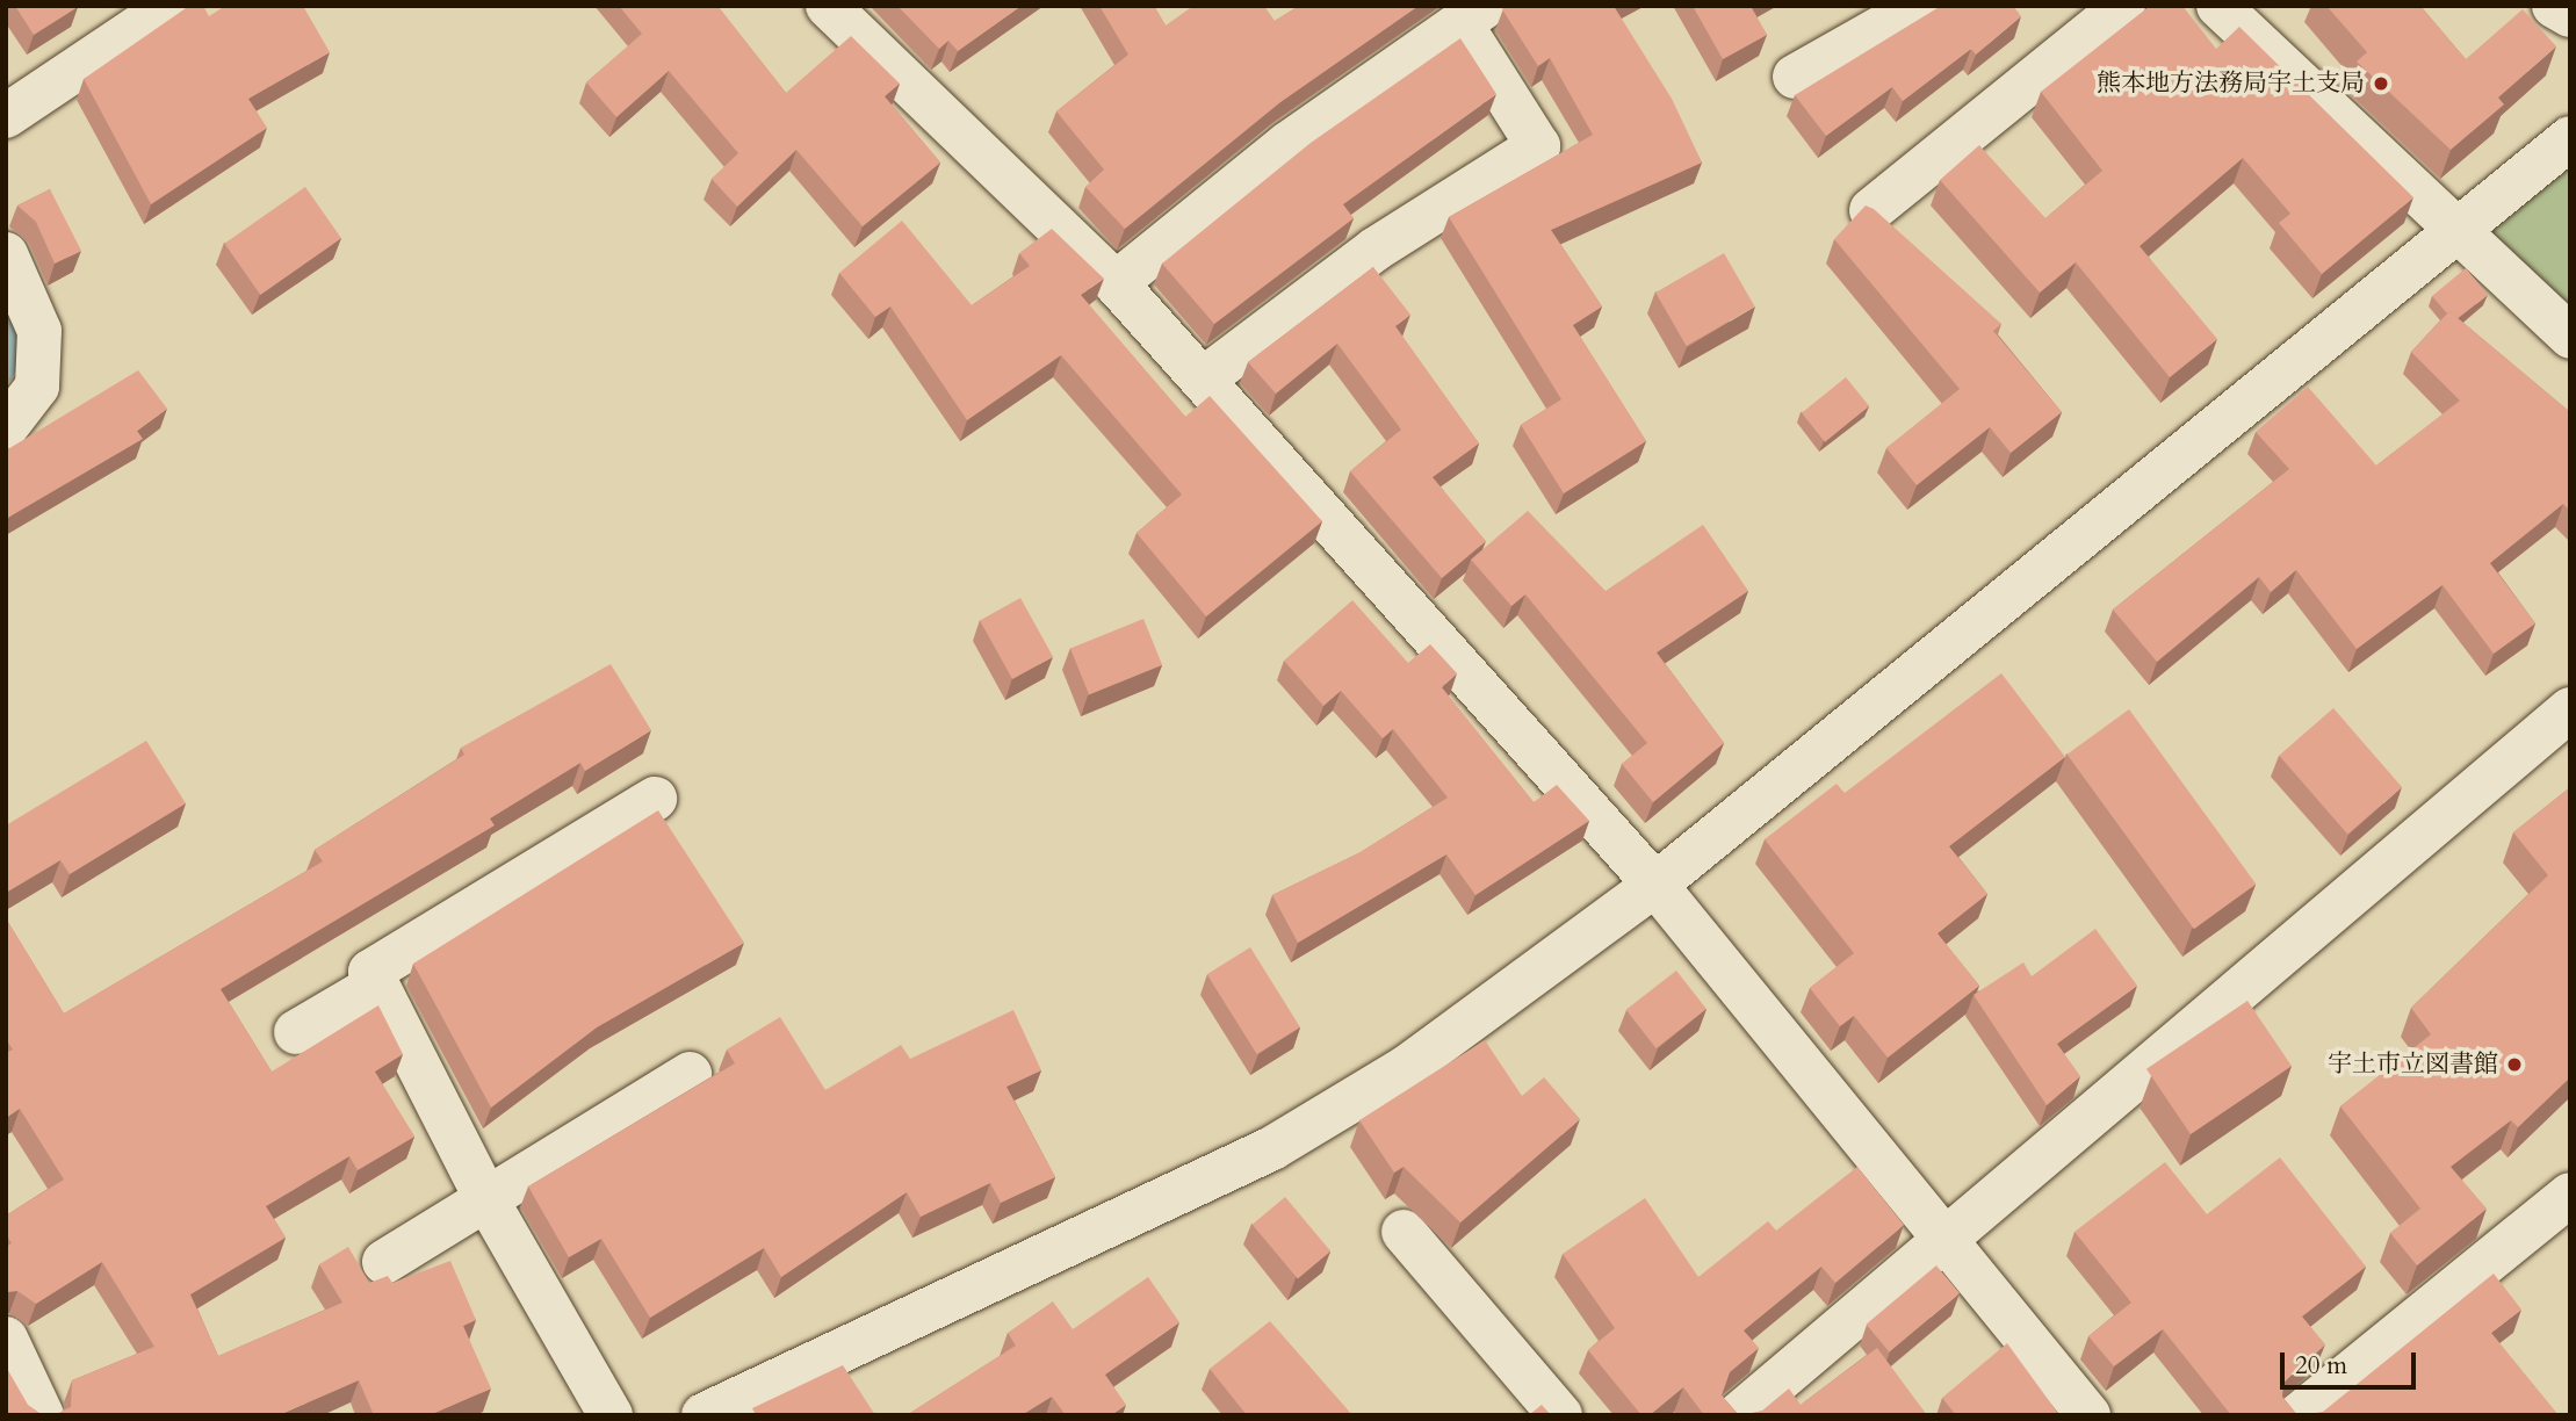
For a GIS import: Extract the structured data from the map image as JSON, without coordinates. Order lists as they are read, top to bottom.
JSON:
{
  "places": ["熊本地方法務局宇土支局", "宇土市立図書館"],
  "scale_bar": "20 m"
}
